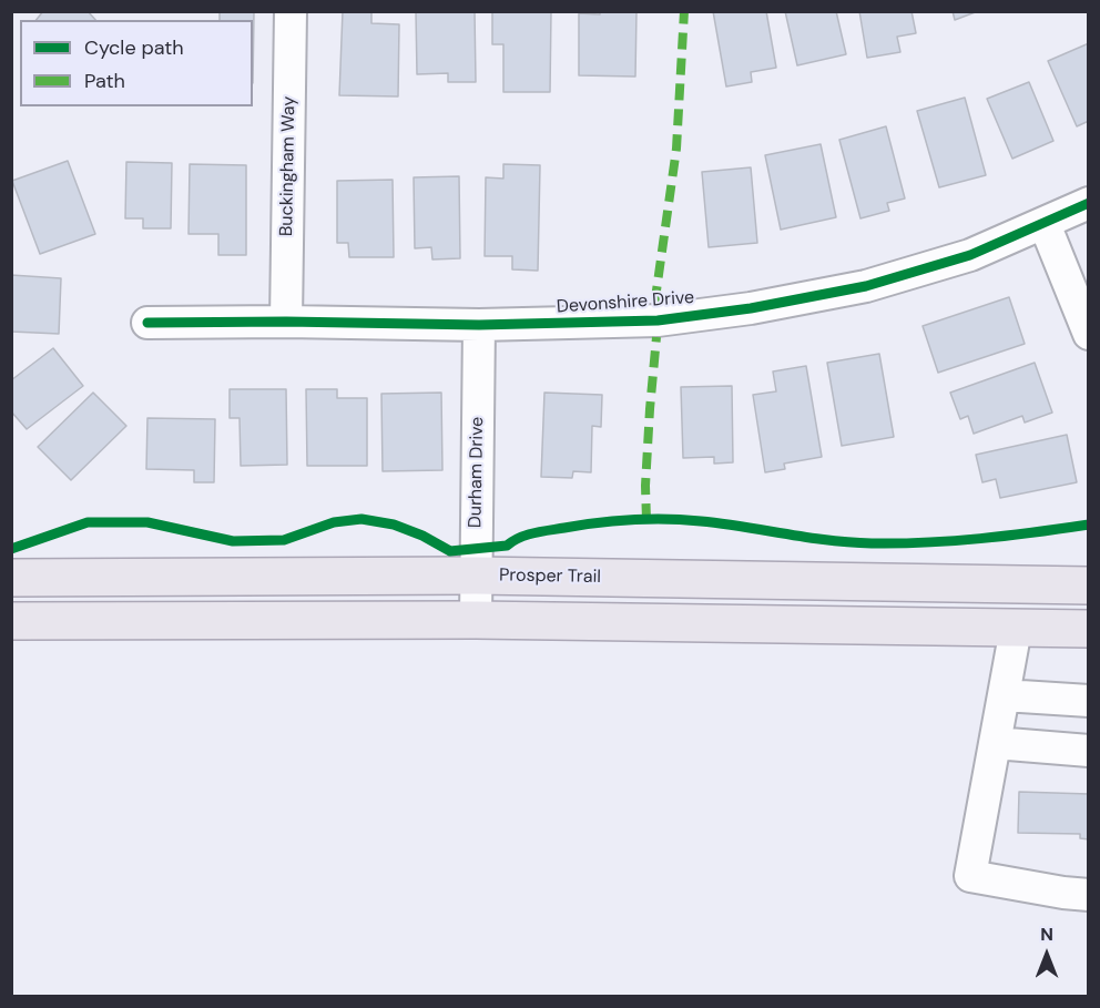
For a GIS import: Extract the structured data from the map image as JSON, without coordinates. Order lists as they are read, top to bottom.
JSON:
{
  "streets": {
    "main road": ["Prosper Trail"],
    "street": ["Buckingham Way", "Devonshire Drive", "Durham Drive"]
  },
  "crossings": [
    ["Buckingham Way", "Devonshire Drive"],
    ["Devonshire Drive", "Durham Drive"],
    ["Durham Drive", "Prosper Trail"]
  ],
  "legend": ["Cycle path", "Path"],
  "north": "top"
}
